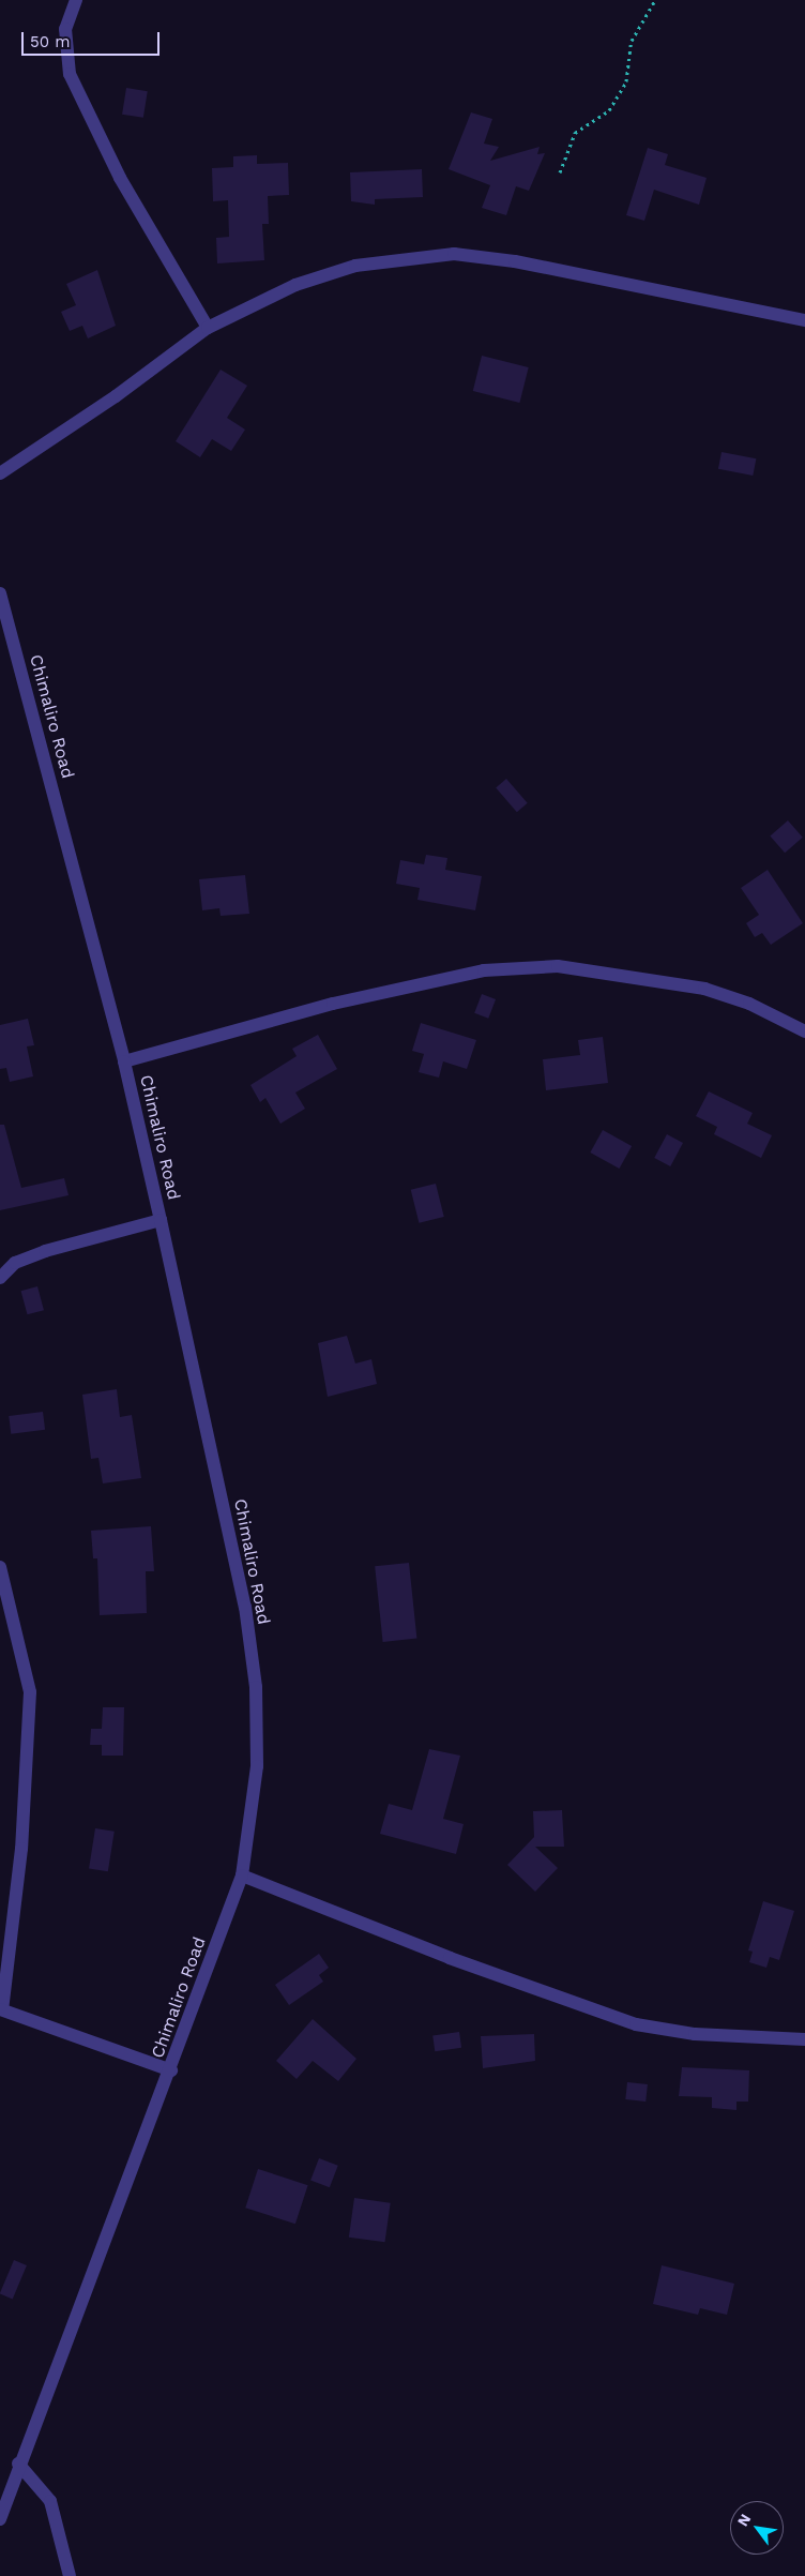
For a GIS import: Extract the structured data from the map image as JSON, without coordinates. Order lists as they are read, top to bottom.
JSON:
{
  "streets": {
    "street": ["Chimaliro Road"]
  },
  "scale_bar": "50 m",
  "north": "top left"
}
